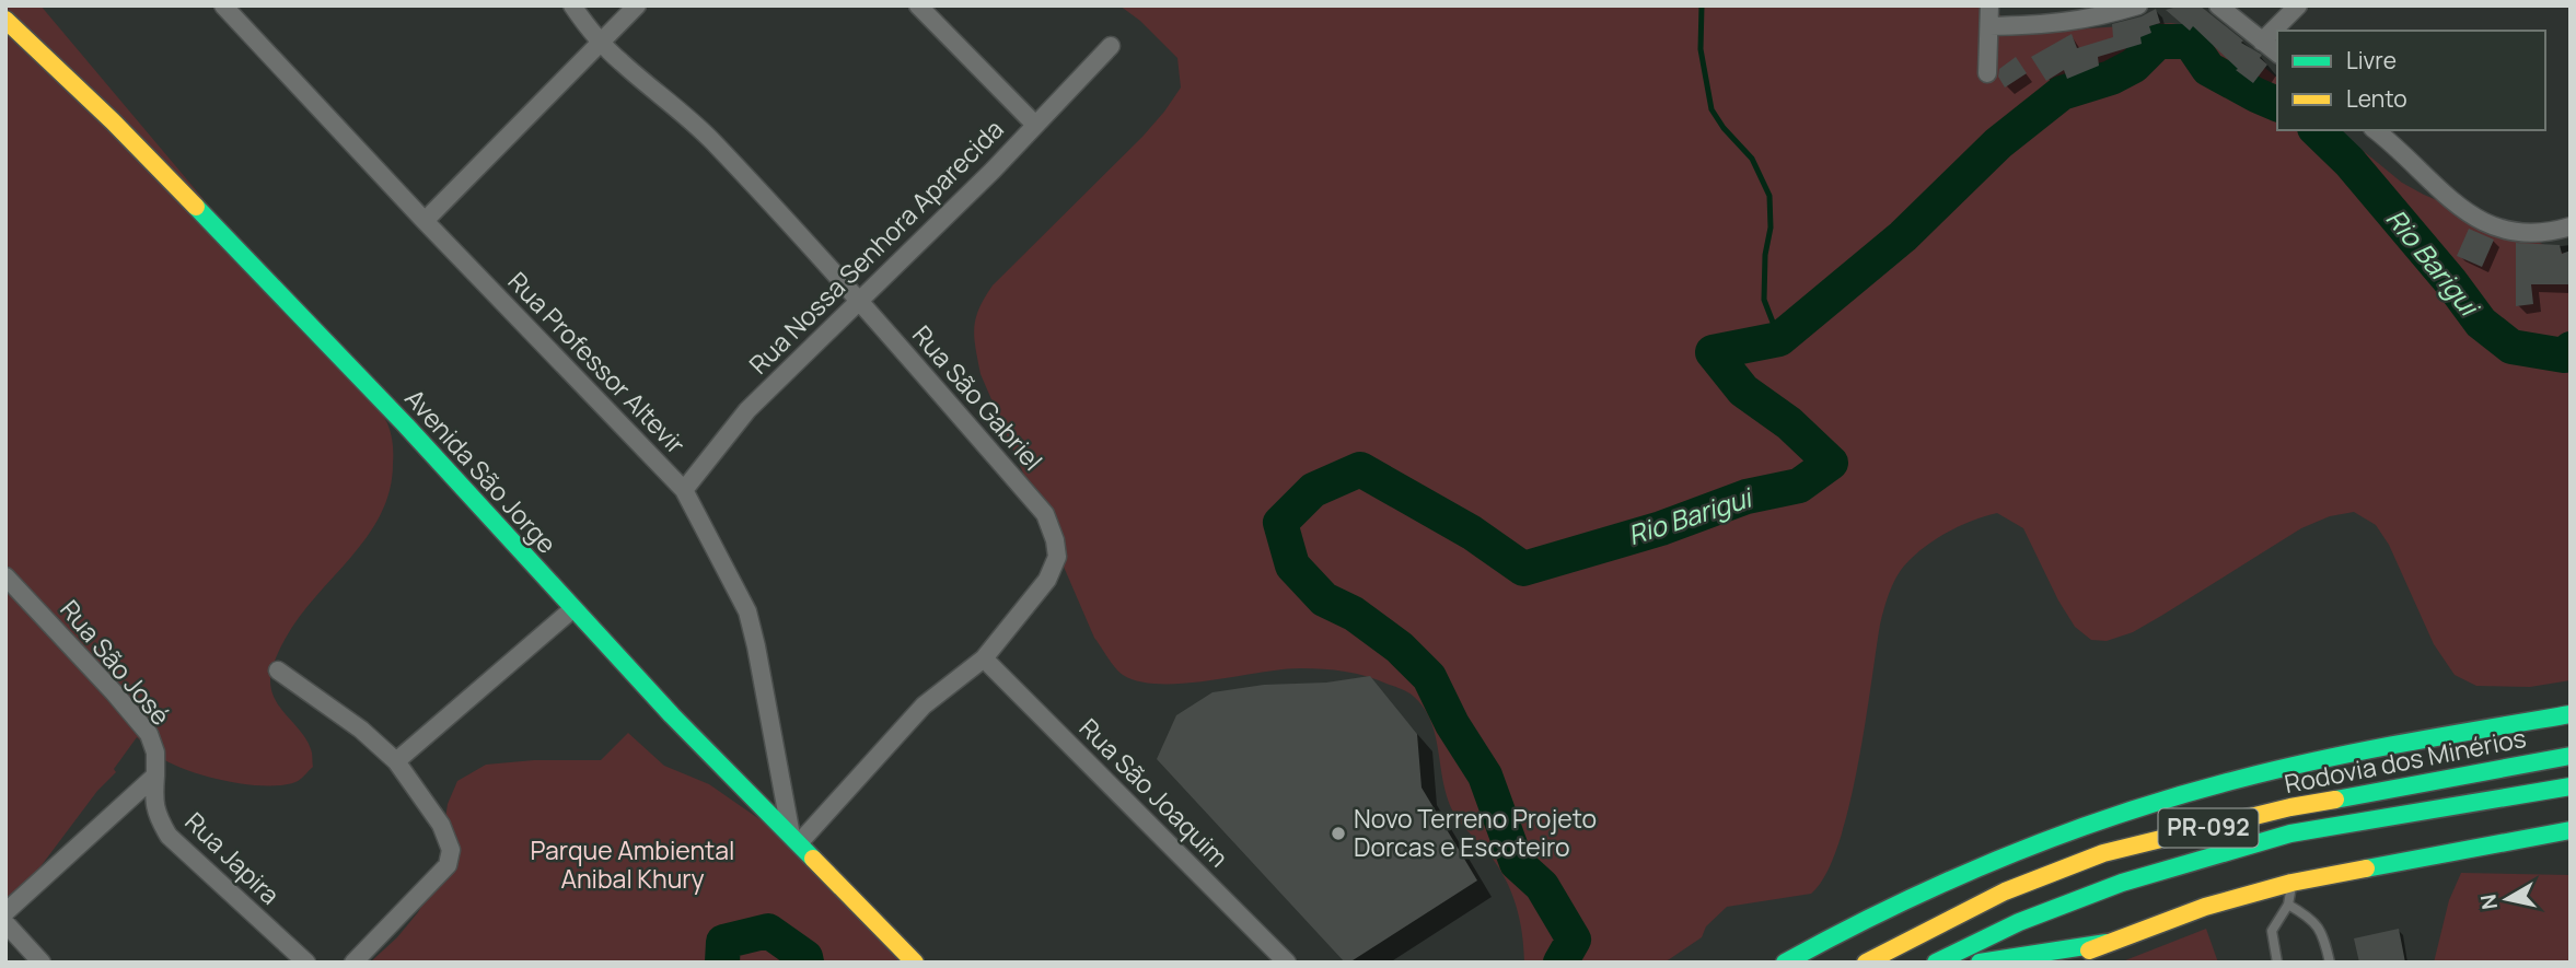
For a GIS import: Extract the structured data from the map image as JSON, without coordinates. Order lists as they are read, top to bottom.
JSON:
{
  "streets": {
    "main road": ["Avenida São Jorge", "Rodovia dos Minérios", "PR-092"],
    "street": [
      "Rua Nossa Senhora Aparecida",
      "Rua Professor Altevir",
      "Rua São Gabriel",
      "Rua São José",
      "Rua São Joaquim",
      "Rua Japira"
    ]
  },
  "crossings": [
    ["Rua Nossa Senhora Aparecida", "Rua Professor Altevir"],
    ["Rua Nossa Senhora Aparecida", "Rua São Gabriel"],
    ["Rua Professor Altevir", "Rua São Gabriel"],
    ["Rua Professor Altevir", "Avenida São Jorge"],
    ["Rua São Gabriel", "Avenida São Jorge"],
    ["Rua São Gabriel", "Rua São Joaquim"],
    ["Rua São José", "Rua Japira"]
  ],
  "water": ["Rio Barigui"],
  "parks": ["Parque Ambiental Anibal Khury"],
  "places": ["Novo Terreno Projeto Dorcas e Escoteiro"],
  "legend": ["Livre", "Lento"],
  "north": "left"
}
